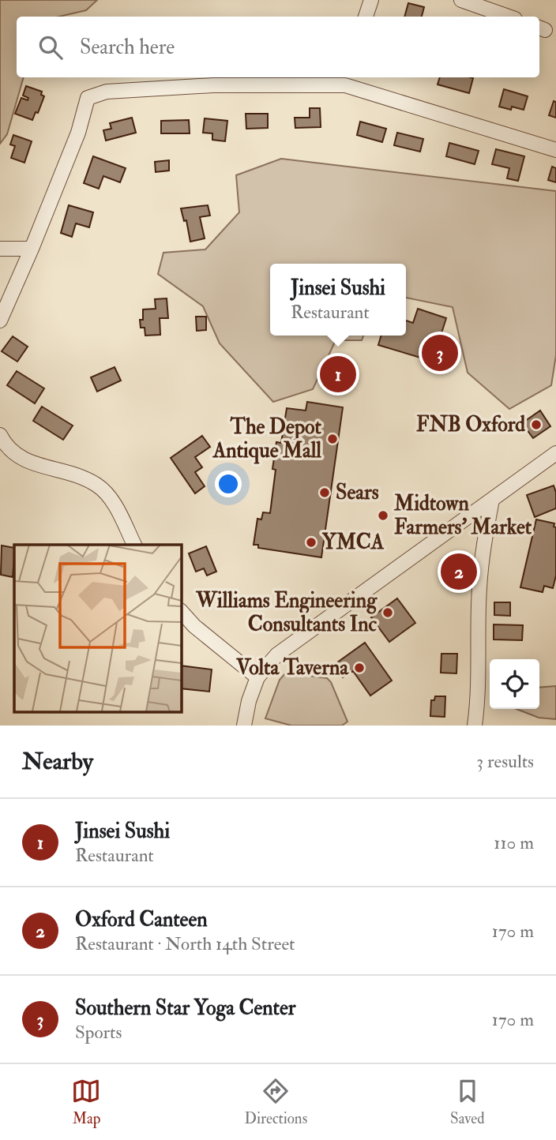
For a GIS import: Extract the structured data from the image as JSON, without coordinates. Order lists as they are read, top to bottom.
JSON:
{
  "places": [
    "FNB Oxford",
    "The Depot Antique Mall",
    "Sears",
    "Midtown Farmers' Market",
    "YMCA",
    "Williams Engineering Consultants Inc",
    "Volta Taverna"
  ],
  "page": {
    "search": "Search here",
    "popup": ["Jinsei Sushi", "Restaurant"],
    "pins": ["3", "1", "2"],
    "heading": ["Nearby", "3 results"],
    "list": [
      {
        "mark": "1",
        "name": "Jinsei Sushi",
        "note": "Restaurant",
        "value": "110 m"
      },
      {
        "mark": "2",
        "name": "Oxford Canteen",
        "note": "Restaurant · North 14th Street",
        "value": "170 m"
      },
      {
        "mark": "3",
        "name": "Southern Star Yoga Center",
        "note": "Sports",
        "value": "170 m"
      }
    ],
    "nav": ["Map", "Directions", "Saved"]
  }
}
